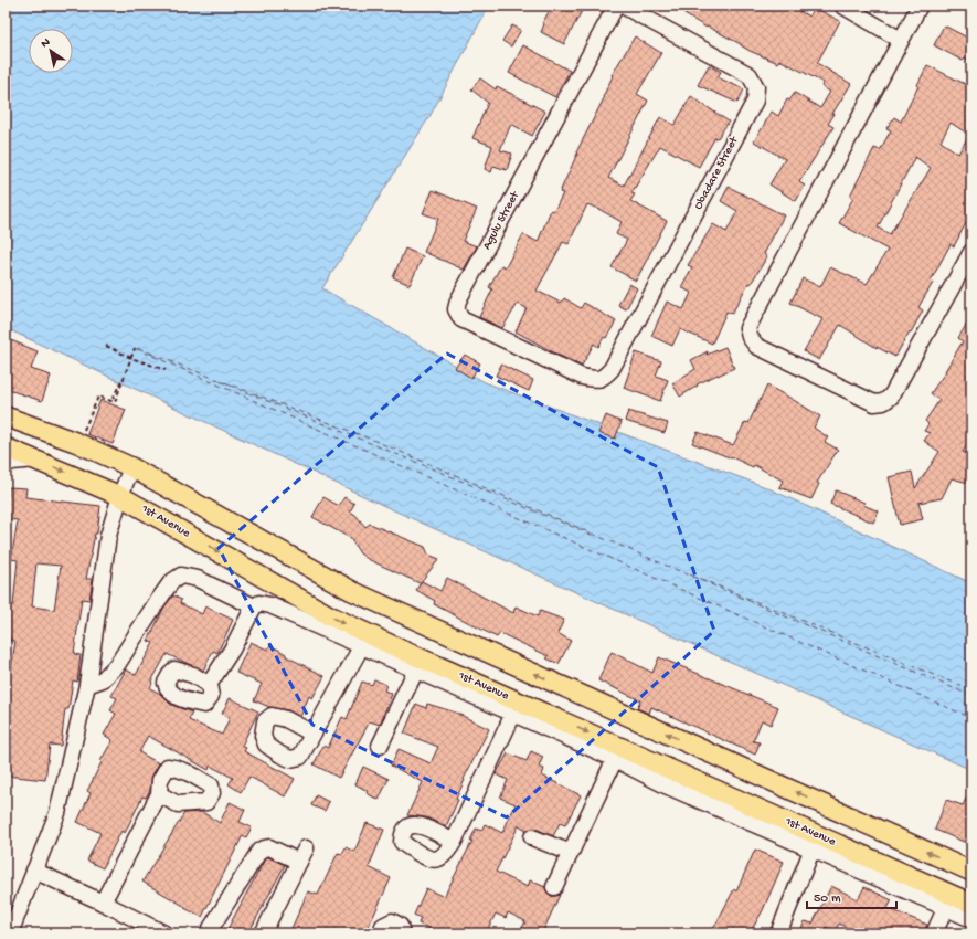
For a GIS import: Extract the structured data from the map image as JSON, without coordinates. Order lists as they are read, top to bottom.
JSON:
{
  "streets": {
    "main road": ["1st Avenue"],
    "street": ["Obadare Street", "Agulu Street"]
  },
  "crossings": [
    ["Obadare Street", "Agulu Street"]
  ],
  "scale_bar": "50 m",
  "north": "top left"
}
